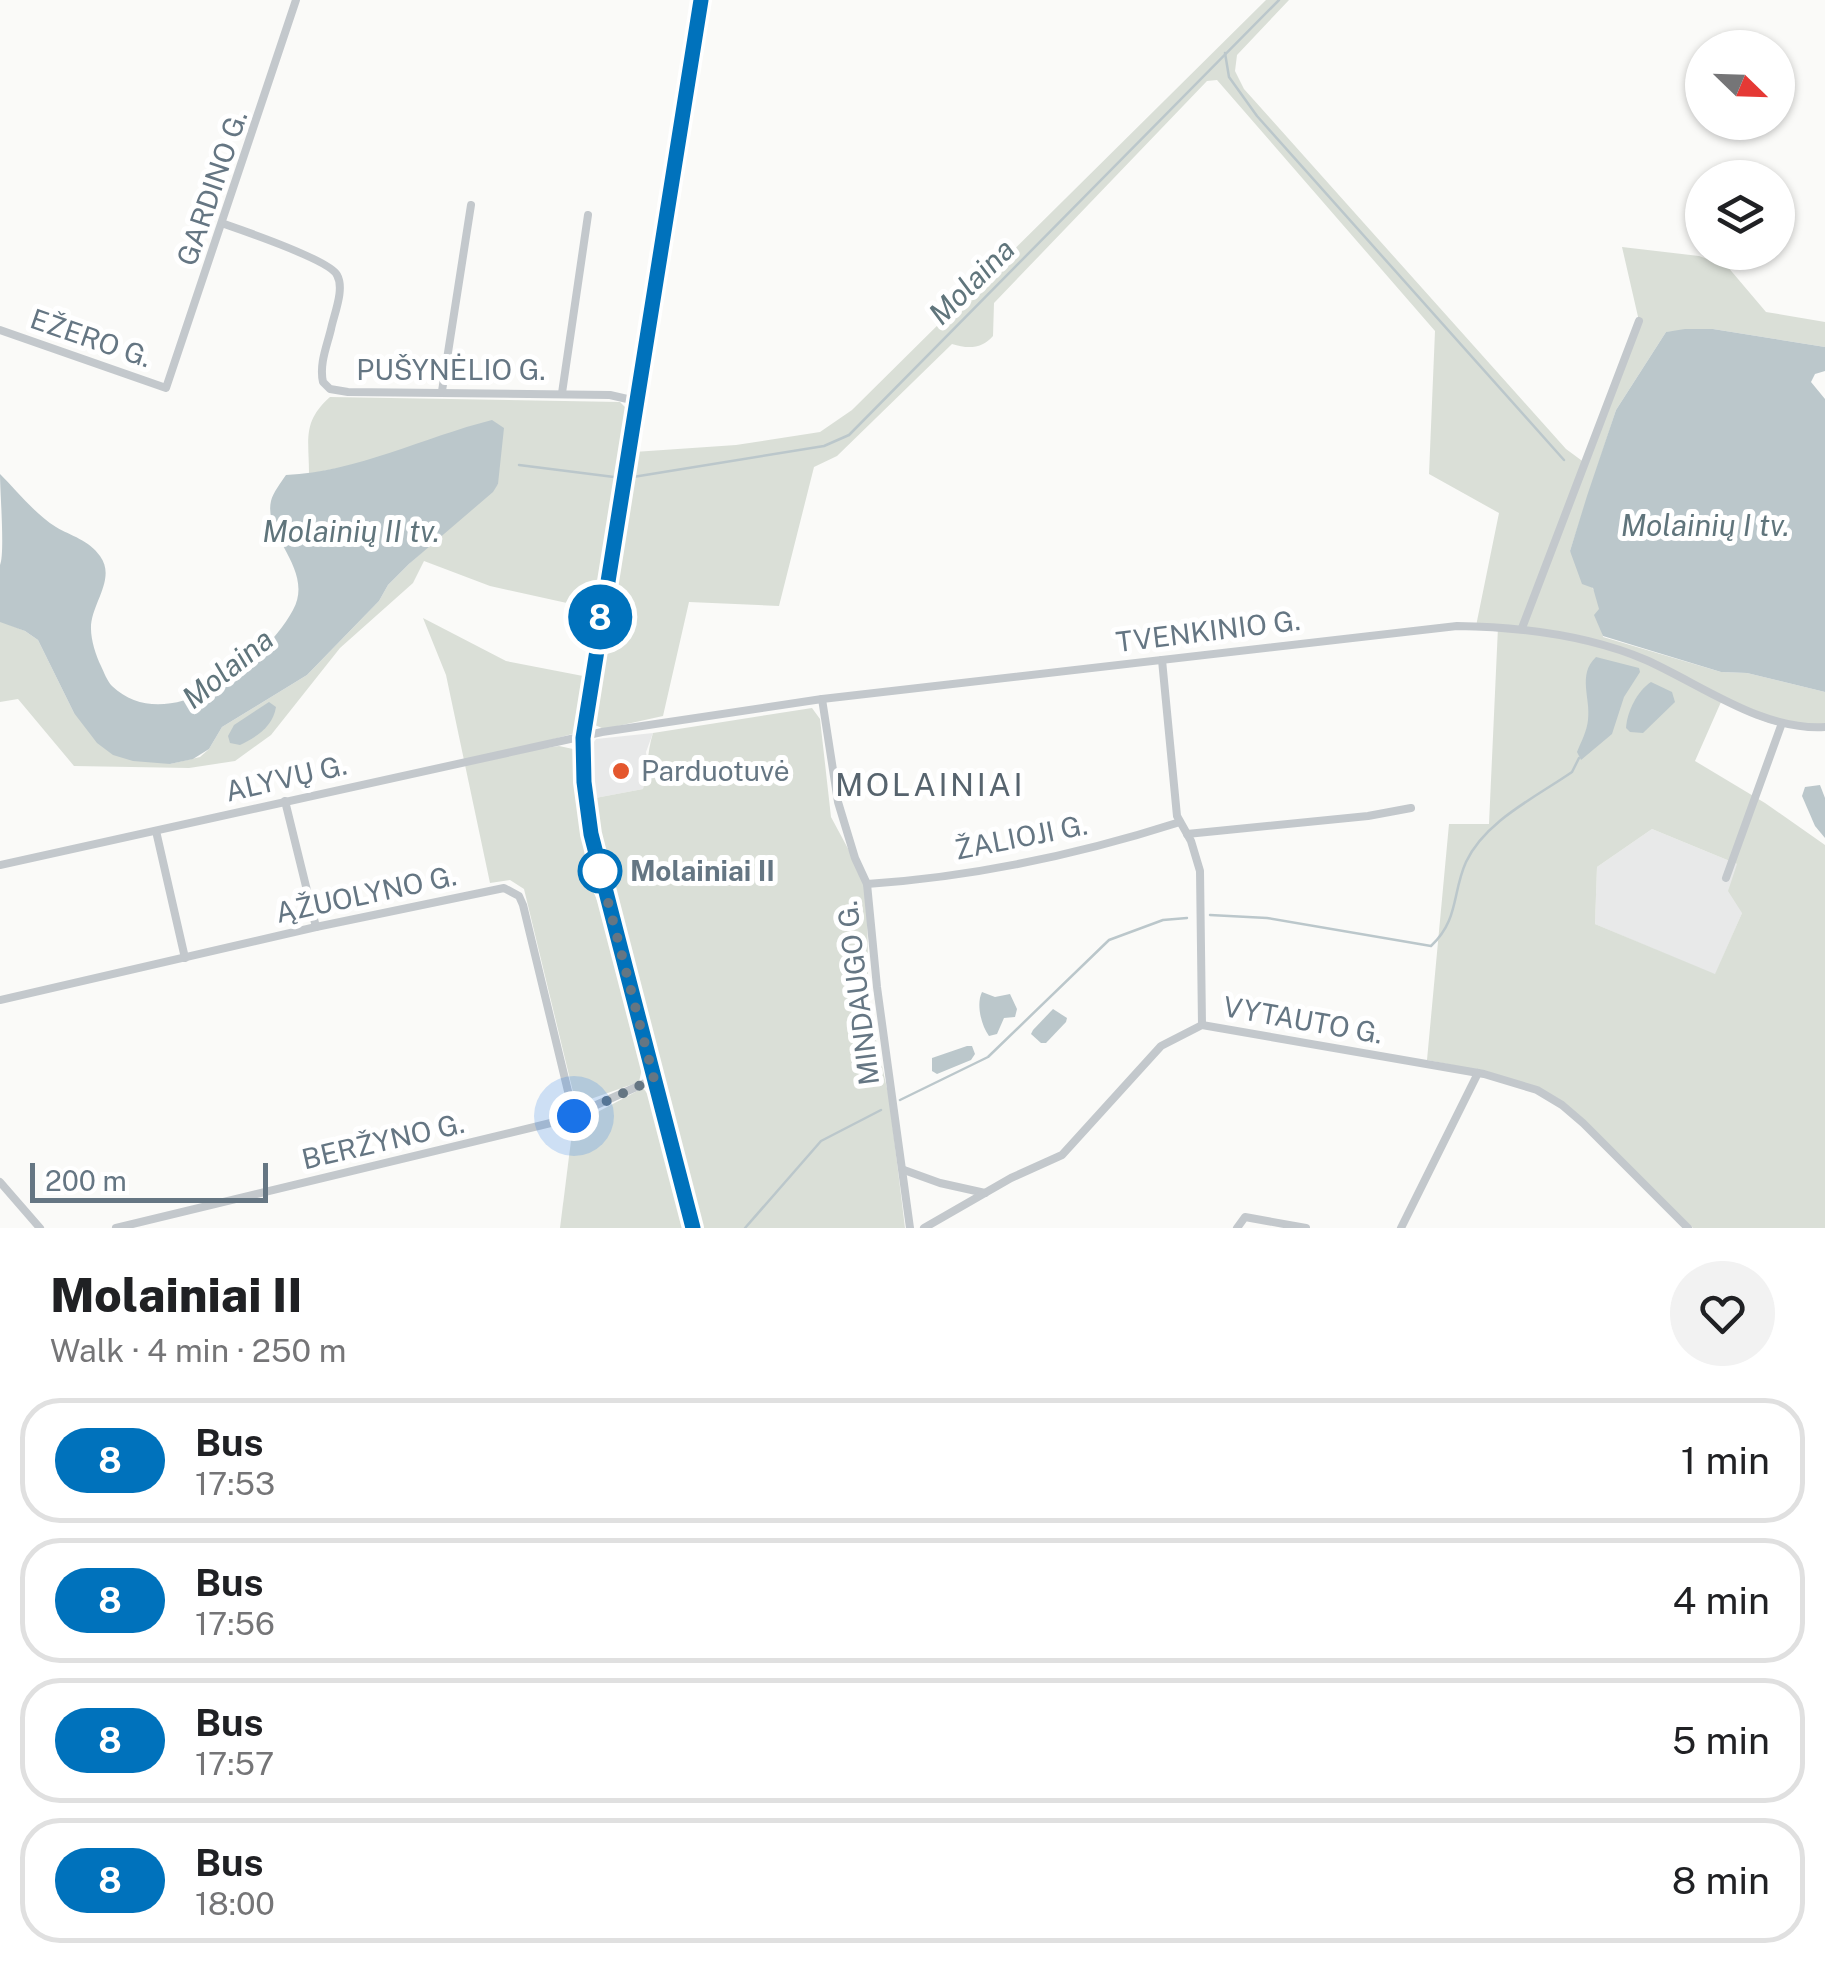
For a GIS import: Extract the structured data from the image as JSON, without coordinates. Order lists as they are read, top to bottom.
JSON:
{
  "streets": {
    "street": [
      "GARDINO G.",
      "EŽERO G.",
      "PUŠYNĖLIO G.",
      "TVENKINIO G.",
      "ALYVŲ G.",
      "ŽALIOJI G.",
      "ĄŽUOLYNO G.",
      "MINDAUGO G.",
      "VYTAUTO G.",
      "BERŽYNO G."
    ]
  },
  "crossings": [
    ["GARDINO G.", "EŽERO G."],
    ["GARDINO G.", "PUŠYNĖLIO G."],
    ["TVENKINIO G.", "ALYVŲ G."],
    ["TVENKINIO G.", "MINDAUGO G."],
    ["ŽALIOJI G.", "MINDAUGO G."],
    ["ĄŽUOLYNO G.", "BERŽYNO G."]
  ],
  "districts": ["MOLAINIAI"],
  "water": ["Molaina", "Molainių I tv.", "Molainių II tv."],
  "places": ["Parduotuvė", "Molainiai II"],
  "lines": ["bus line 8"],
  "scale_bar": "200 m",
  "north": "bottom right",
  "page": {
    "on_map": "8",
    "scale": "200 m",
    "heading": ["Molainiai II", "Walk · 4 min · 250 m"],
    "list": [
      {
        "mark": "8",
        "name": "Bus",
        "note": "17:53",
        "value": "1 min"
      },
      {
        "mark": "8",
        "name": "Bus",
        "note": "17:56",
        "value": "4 min"
      },
      {
        "mark": "8",
        "name": "Bus",
        "note": "17:57",
        "value": "5 min"
      },
      {
        "mark": "8",
        "name": "Bus",
        "note": "18:00",
        "value": "8 min"
      }
    ]
  }
}
